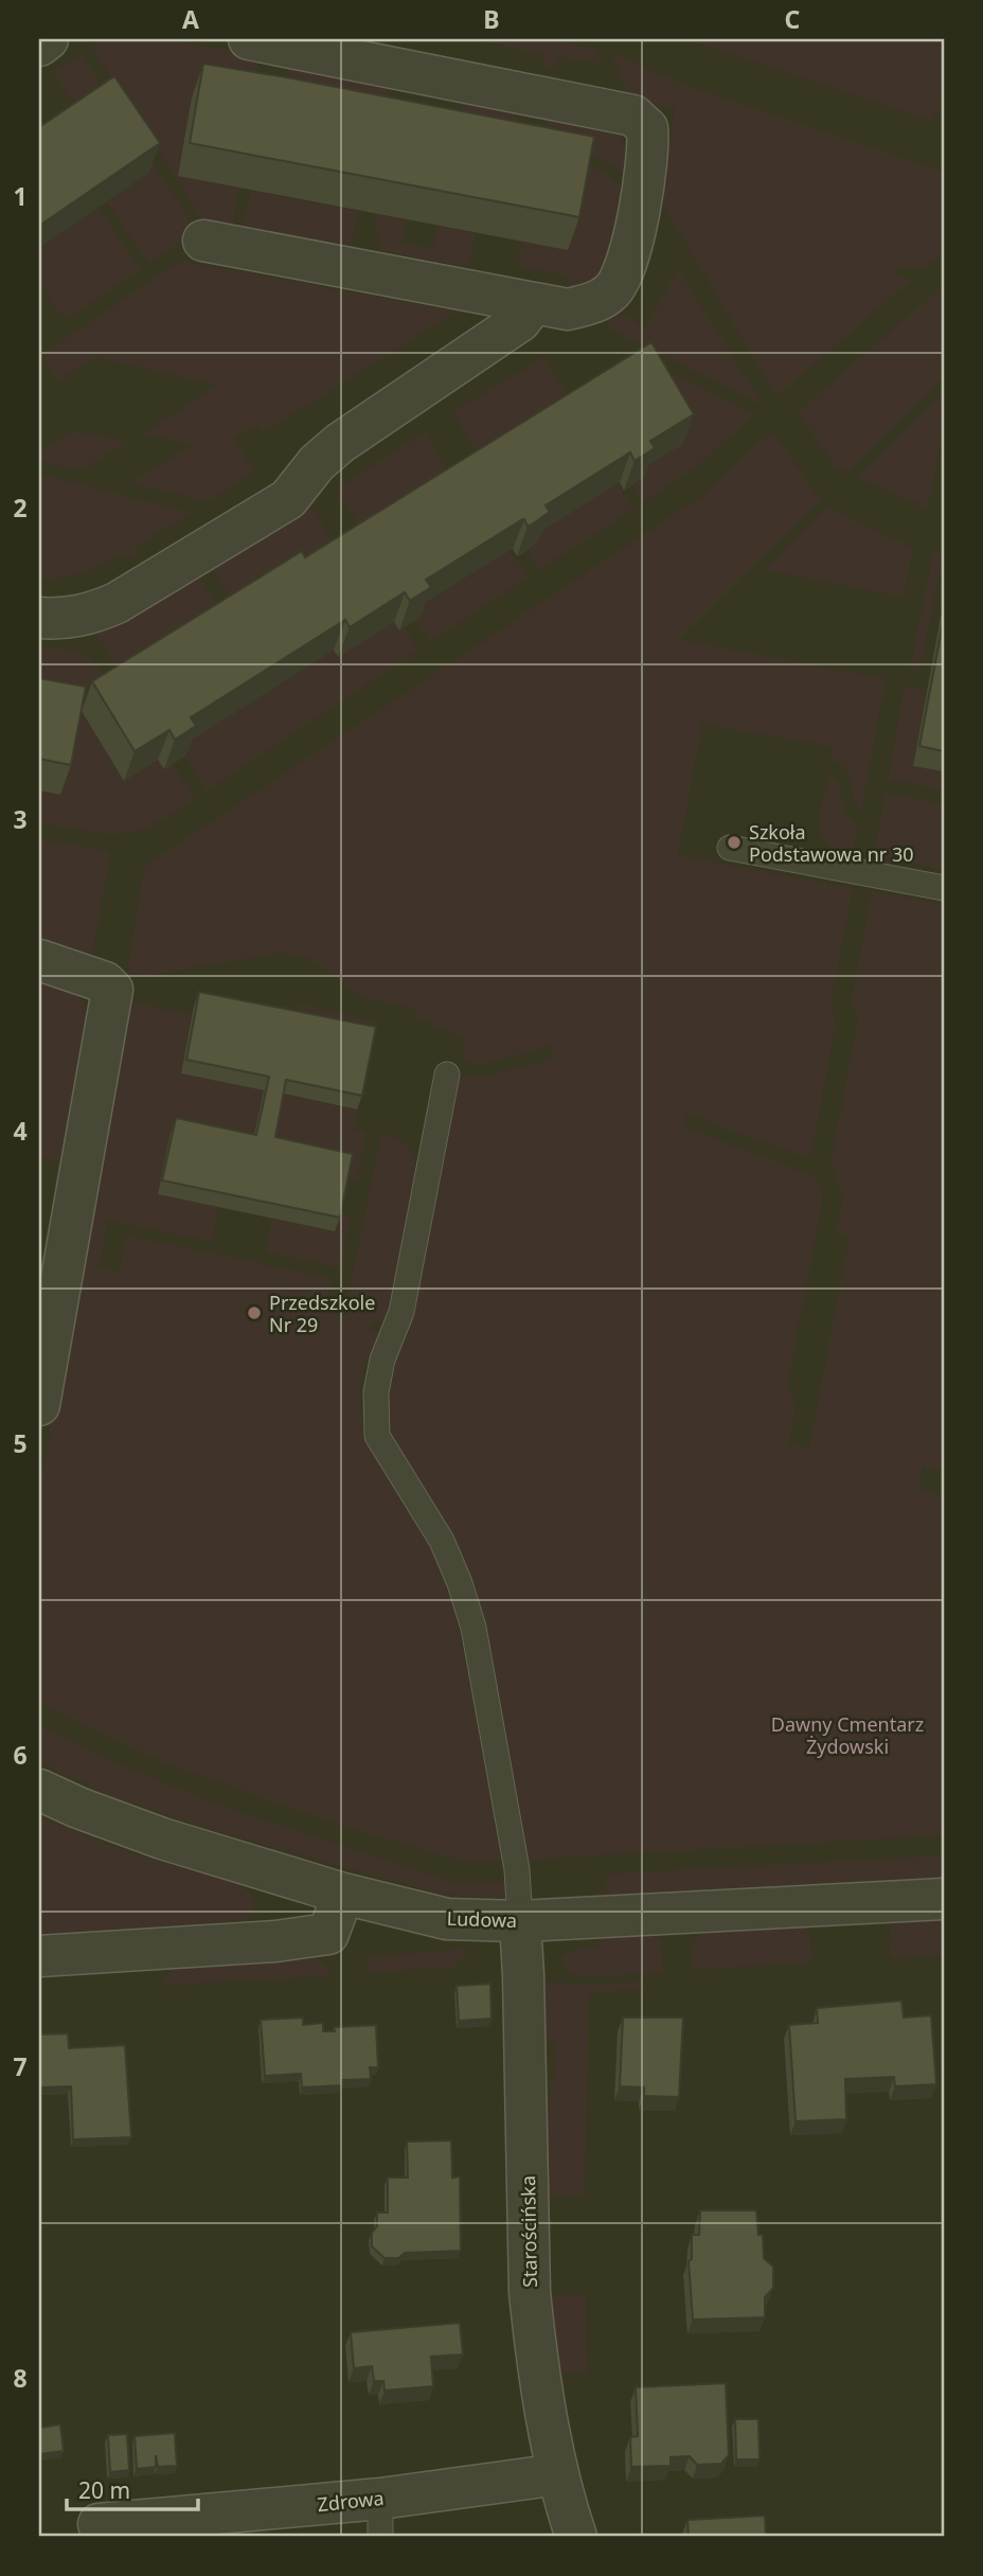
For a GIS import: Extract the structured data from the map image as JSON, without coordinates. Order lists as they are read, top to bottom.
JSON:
{
  "streets": {
    "street": ["Ludowa", "Starościńska", "Zdrowa"]
  },
  "crossings": [
    ["Ludowa", "Starościńska"],
    ["Starościńska", "Zdrowa"]
  ],
  "parks": ["Dawny Cmentarz Żydowski"],
  "places": ["Szkoła Podstawowa nr 30", "Przedszkole Nr 29"],
  "scale_bar": "20 m",
  "grid": {
    "columns": ["A", "B", "C"],
    "rows": [
      "1",
      "2",
      "3",
      "4",
      "5",
      "6",
      "7",
      "8"
    ]
  }
}
